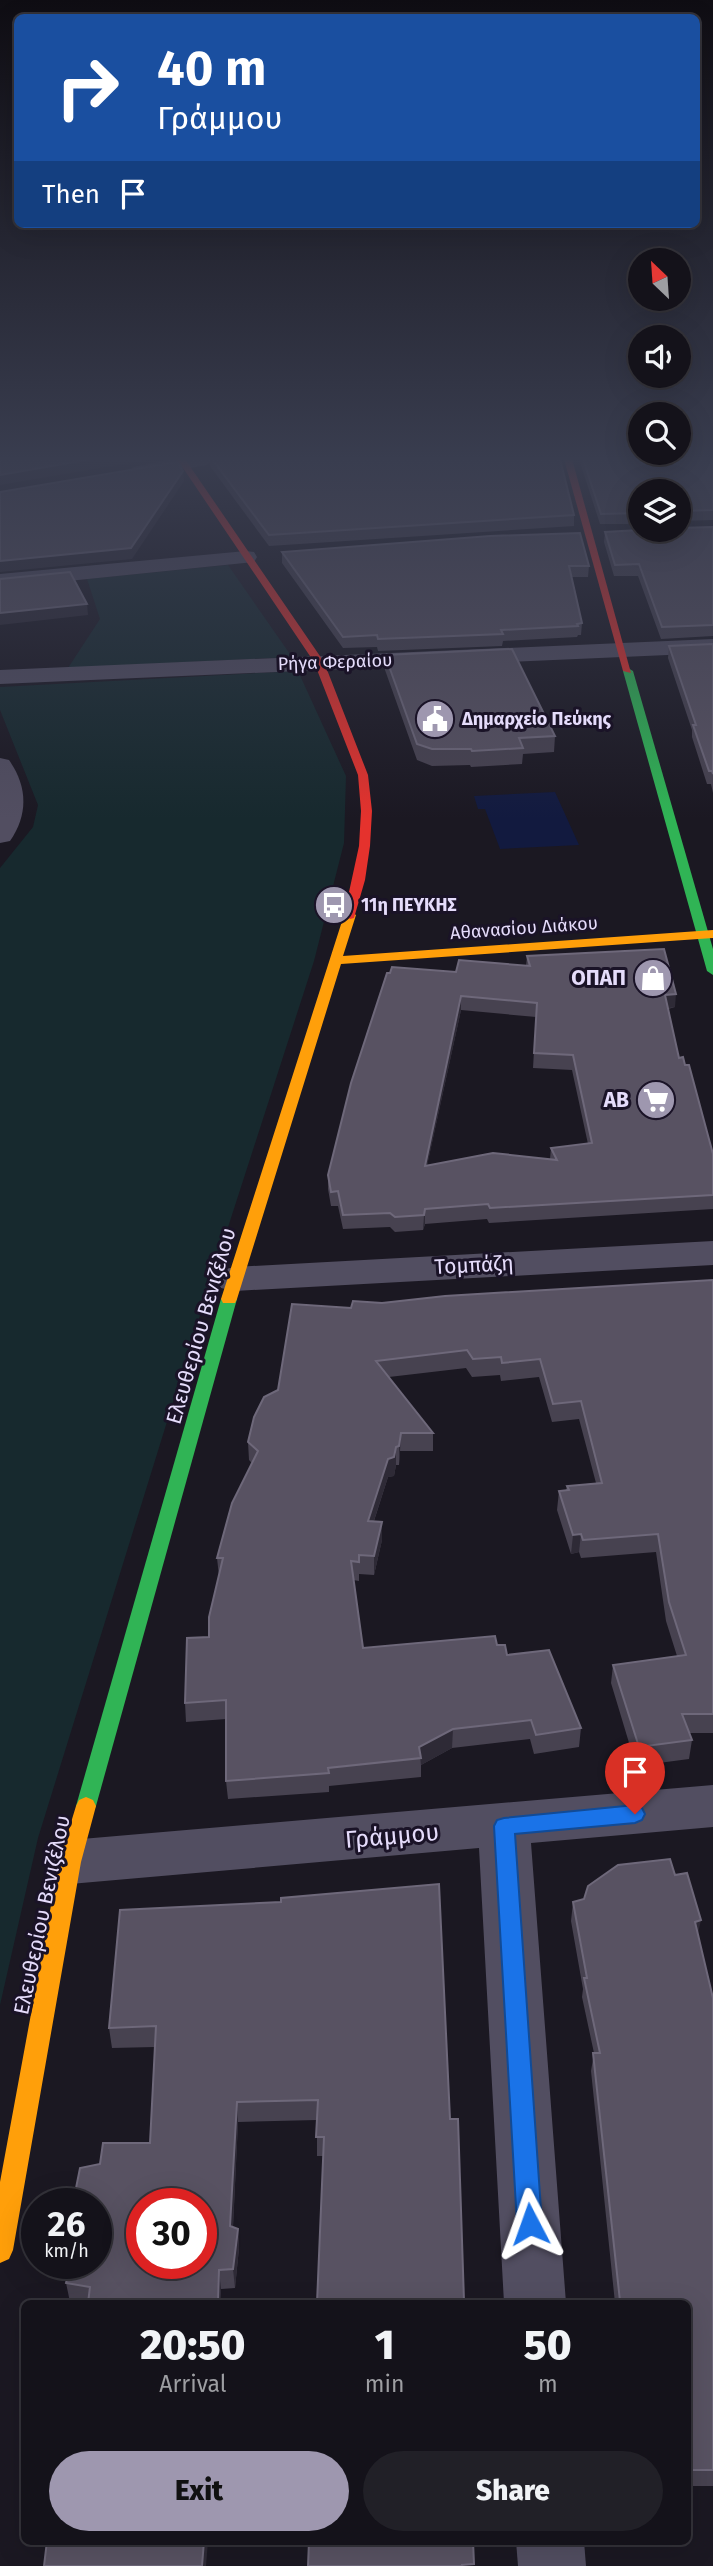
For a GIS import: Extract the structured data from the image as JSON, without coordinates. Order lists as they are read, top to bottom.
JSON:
{
  "streets": {
    "street": [
      "Ρήγα Φεραίου",
      "Αθανασίου Διάκου",
      "Τομπάζη",
      "Ελευθερίου Βενιζέλου",
      "Γράμμου"
    ]
  },
  "crossings": [
    ["Ρήγα Φεραίου", "Ελευθερίου Βενιζέλου"],
    ["Αθανασίου Διάκου", "Ελευθερίου Βενιζέλου"],
    ["Τομπάζη", "Ελευθερίου Βενιζέλου"],
    ["Ελευθερίου Βενιζέλου", "Γράμμου"]
  ],
  "places": {
    "public building": ["Δημαρχείο Πεύκης"],
    "bus stop": ["11η ΠΕΥΚΗΣ"],
    "shop": ["ΟΠΑΠ"],
    "supermarket": ["ΑΒ"]
  },
  "north": "top left",
  "page": {
    "turn": ["40 m", "Γράμμου"],
    "then": "Then",
    "speed": "26 km/h",
    "limit": "30",
    "eta": [
      "20:50",
      "Arrival",
      "1",
      "min",
      "50",
      "m"
    ],
    "buttons": ["Exit", "Share"]
  }
}
